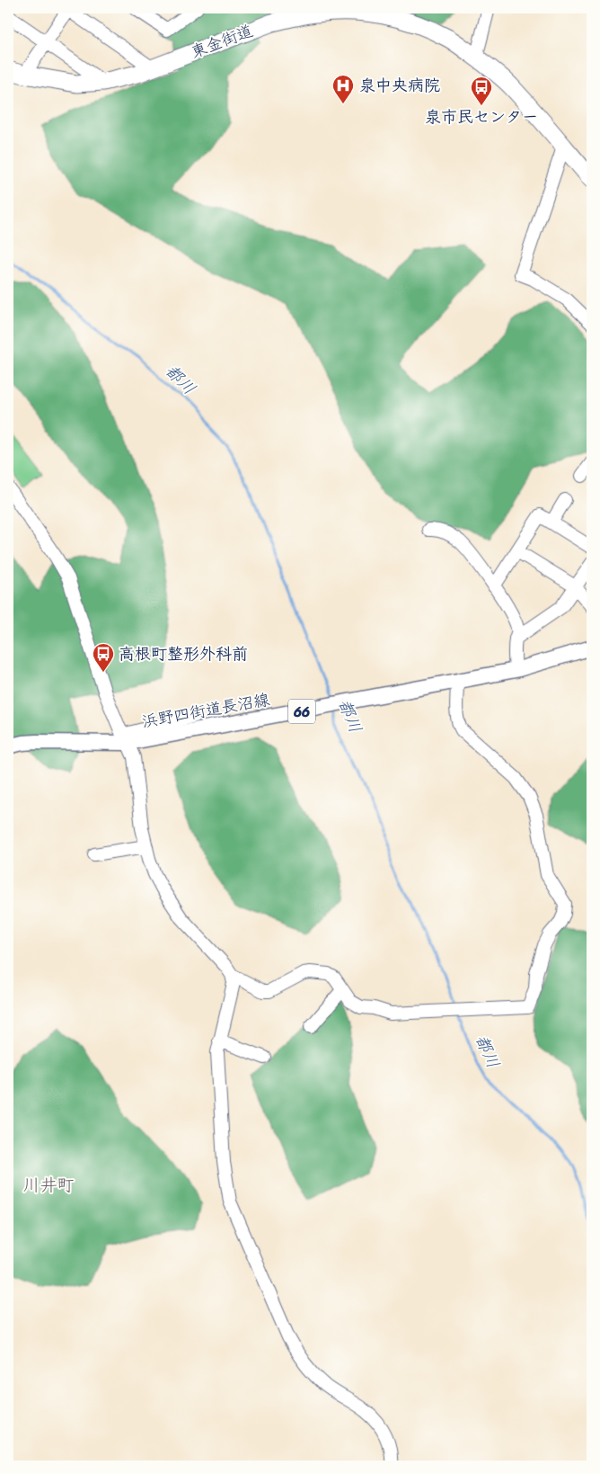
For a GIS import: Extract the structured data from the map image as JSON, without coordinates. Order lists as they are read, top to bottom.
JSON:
{
  "streets": {
    "highway": ["東金街道"],
    "main road": ["浜野四街道長沼線", "66"]
  },
  "districts": ["川井町"],
  "water": ["都川"],
  "places": {
    "hospital": ["泉中央病院"],
    "bus stop": ["泉市民センター", "高根町整形外科前"]
  }
}
